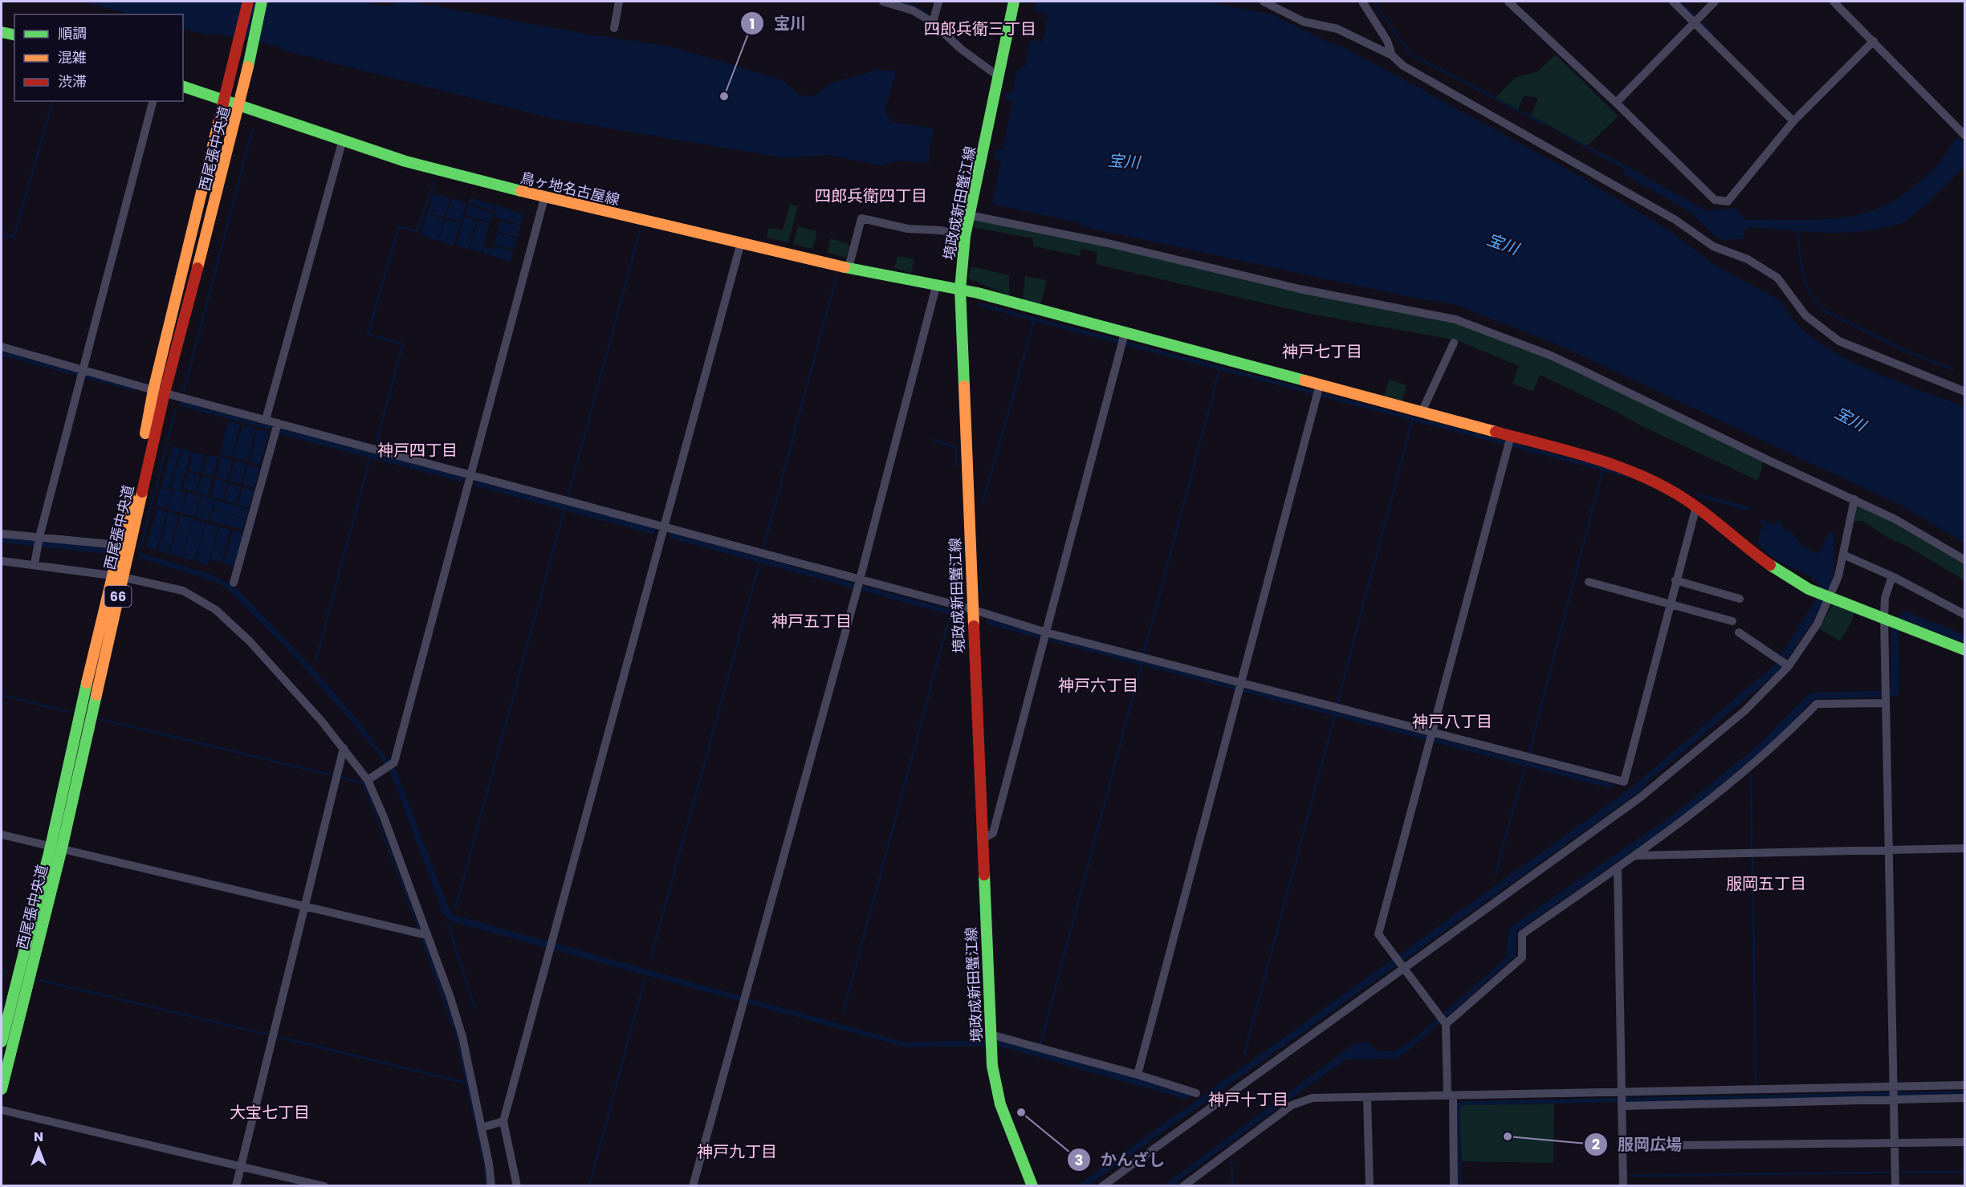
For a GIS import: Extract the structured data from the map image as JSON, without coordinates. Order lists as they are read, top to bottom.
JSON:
{
  "streets": {
    "main road": [
      "西尾張中央道",
      "鳥ヶ地名古屋線",
      "境政成新田蟹江線",
      "66"
    ]
  },
  "crossings": [
    ["西尾張中央道", "鳥ヶ地名古屋線"],
    ["鳥ヶ地名古屋線", "境政成新田蟹江線"]
  ],
  "districts": [
    "四郎兵衛三丁目",
    "四郎兵衛四丁目",
    "神戸七丁目",
    "神戸四丁目",
    "神戸五丁目",
    "神戸六丁目",
    "神戸八丁目",
    "服岡五丁目",
    "神戸十丁目",
    "大宝七丁目",
    "神戸九丁目"
  ],
  "water": ["宝川"],
  "places": ["宝川", "かんざし", "服岡広場"],
  "legend": ["順調", "混雑", "渋滞"],
  "north": "top"
}
